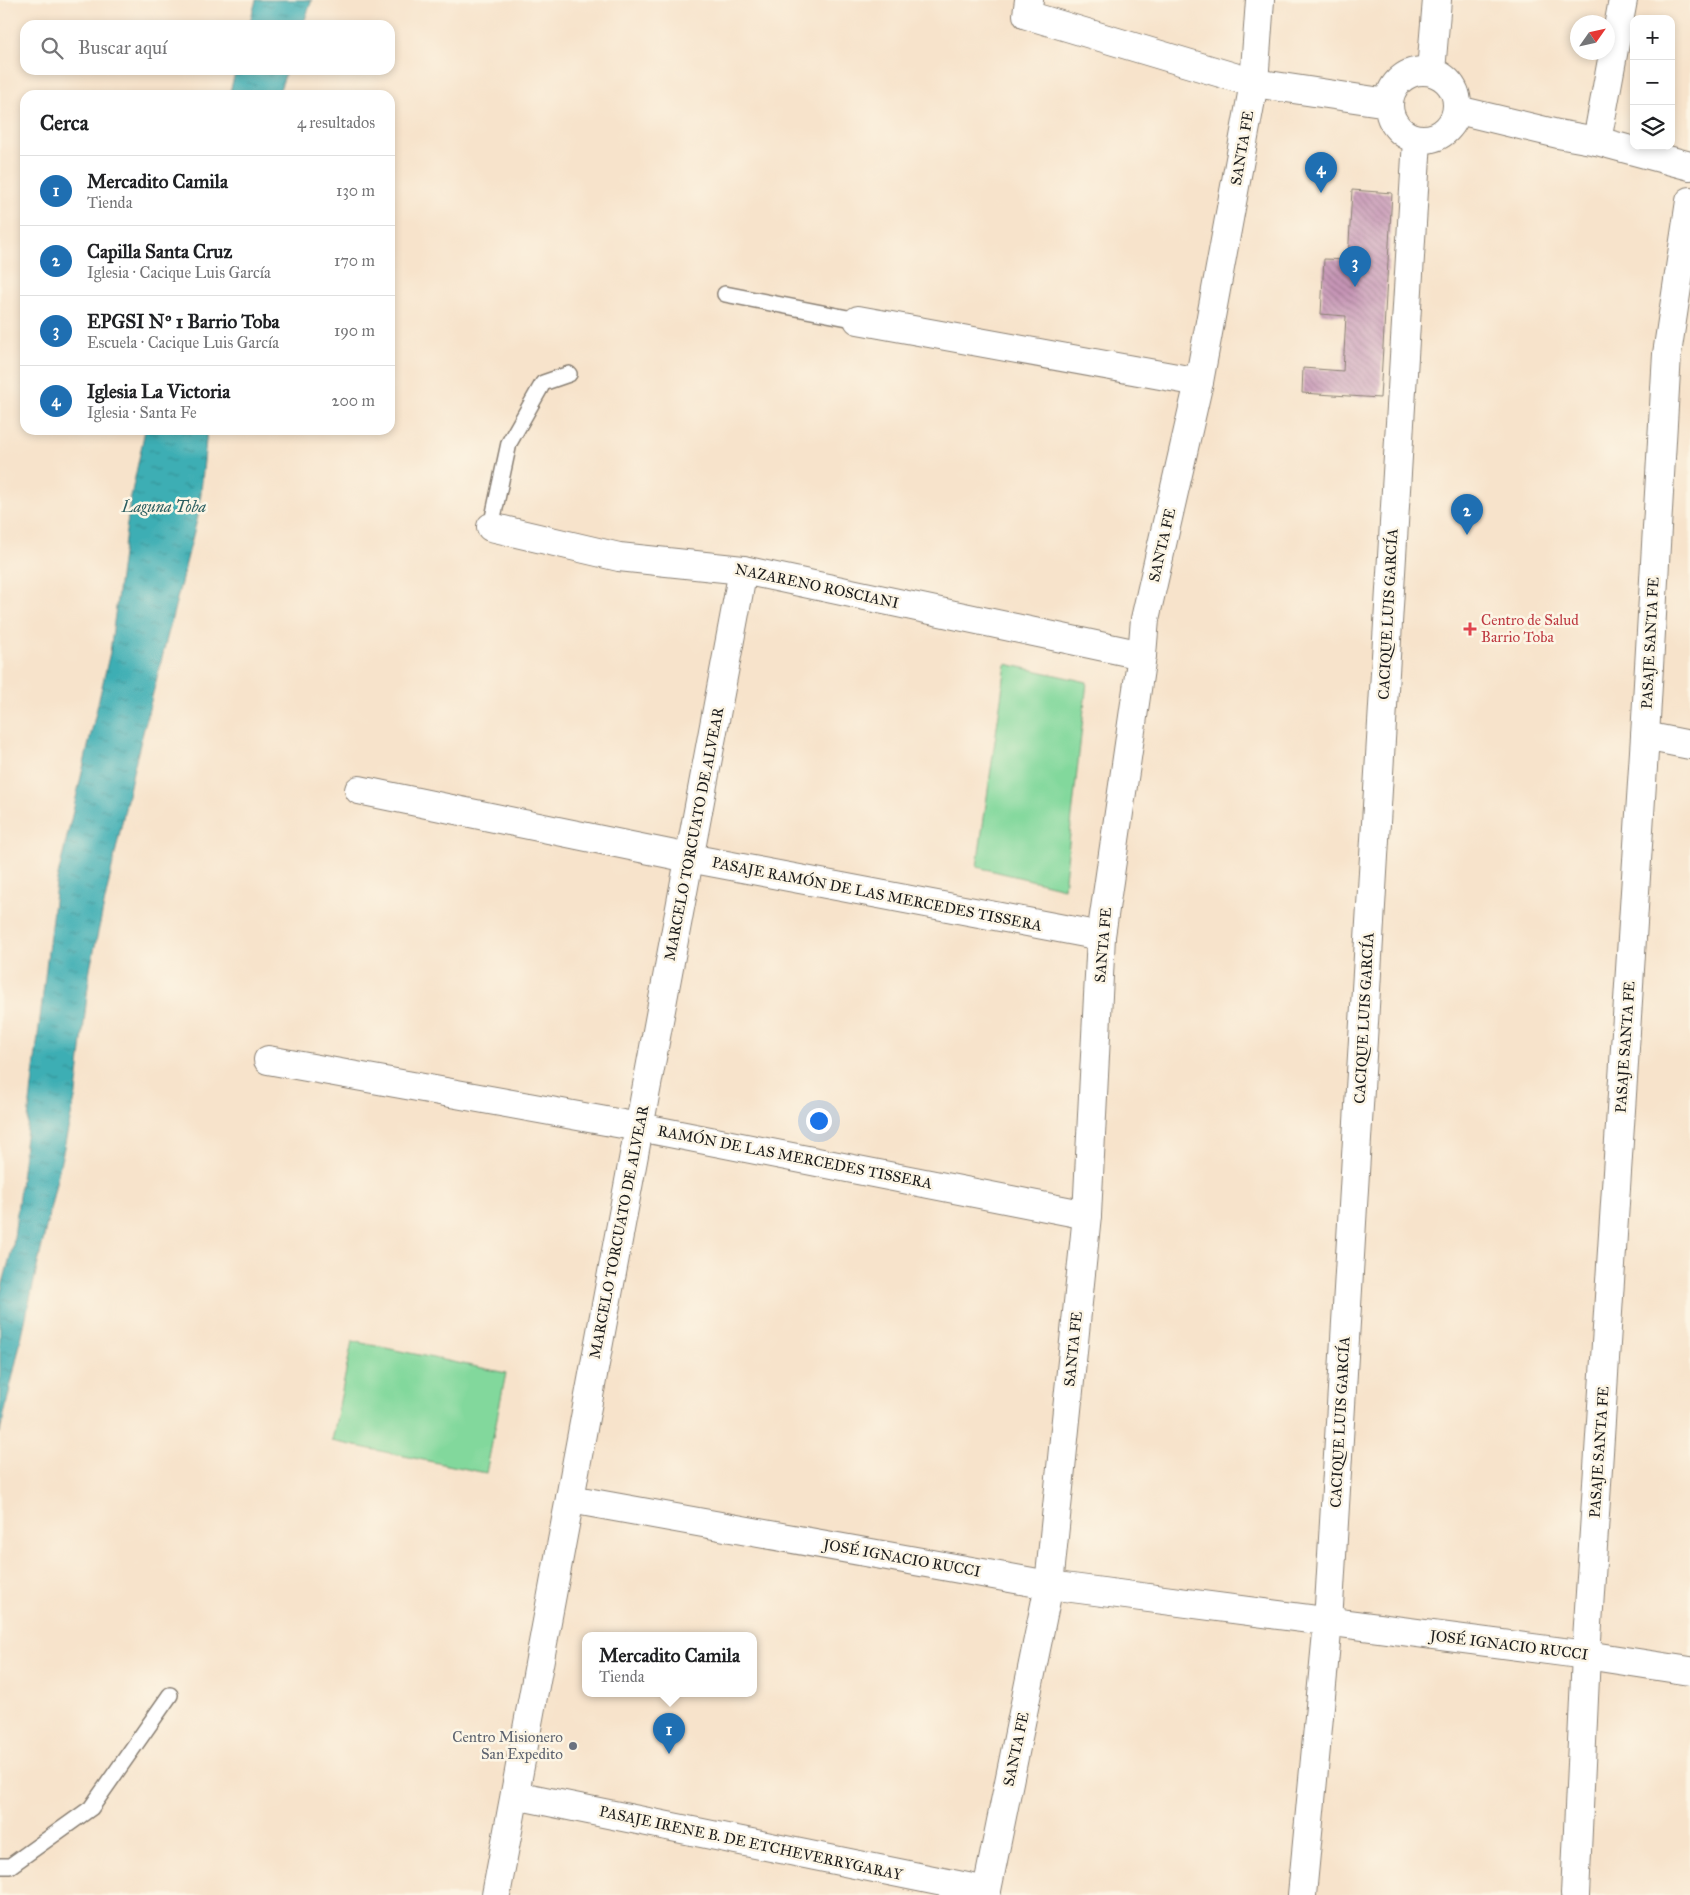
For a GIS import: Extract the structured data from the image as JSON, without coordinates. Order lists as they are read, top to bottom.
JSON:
{
  "streets": {
    "street": [
      "SANTA FE",
      "NAZARENO ROSCIANI",
      "CACIQUE LUIS GARCÍA",
      "PASAJE SANTA FE",
      "MARCELO TORCUATO DE ALVEAR",
      "PASAJE RAMÓN DE LAS MERCEDES TISSERA",
      "RAMÓN DE LAS MERCEDES TISSERA",
      "JOSÉ IGNACIO RUCCI",
      "PASAJE IRENE B. DE ETCHEVERRYGARAY"
    ]
  },
  "crossings": [
    ["SANTA FE", "NAZARENO ROSCIANI"],
    ["SANTA FE", "PASAJE RAMÓN DE LAS MERCEDES TISSERA"],
    ["SANTA FE", "RAMÓN DE LAS MERCEDES TISSERA"],
    ["SANTA FE", "JOSÉ IGNACIO RUCCI"],
    ["SANTA FE", "PASAJE IRENE B. DE ETCHEVERRYGARAY"],
    ["NAZARENO ROSCIANI", "MARCELO TORCUATO DE ALVEAR"],
    ["CACIQUE LUIS GARCÍA", "JOSÉ IGNACIO RUCCI"],
    ["PASAJE SANTA FE", "JOSÉ IGNACIO RUCCI"],
    ["MARCELO TORCUATO DE ALVEAR", "PASAJE RAMÓN DE LAS MERCEDES TISSERA"],
    ["MARCELO TORCUATO DE ALVEAR", "RAMÓN DE LAS MERCEDES TISSERA"],
    ["MARCELO TORCUATO DE ALVEAR", "JOSÉ IGNACIO RUCCI"],
    ["MARCELO TORCUATO DE ALVEAR", "PASAJE IRENE B. DE ETCHEVERRYGARAY"]
  ],
  "water": ["Laguna Toba"],
  "places": {
    "health": ["Centro de Salud Barrio Toba"],
    "other": ["Centro Misionero San Expedito"]
  },
  "north": "top right",
  "page": {
    "map_buttons": ["+", "−"],
    "search": "Buscar aquí",
    "heading": ["Cerca", "4 resultados"],
    "pins": [
      "4",
      "3",
      "2",
      "1"
    ],
    "list": [
      {
        "mark": "1",
        "name": "Mercadito Camila",
        "note": "Tienda",
        "value": "130 m"
      },
      {
        "mark": "2",
        "name": "Capilla Santa Cruz",
        "note": "Iglesia · Cacique Luis García",
        "value": "170 m"
      },
      {
        "mark": "3",
        "name": "EPGSI Nº 1 Barrio Toba",
        "note": "Escuela · Cacique Luis García",
        "value": "190 m"
      },
      {
        "mark": "4",
        "name": "Iglesia La Victoria",
        "note": "Iglesia · Santa Fe",
        "value": "200 m"
      }
    ],
    "popup": ["Mercadito Camila", "Tienda"]
  }
}
